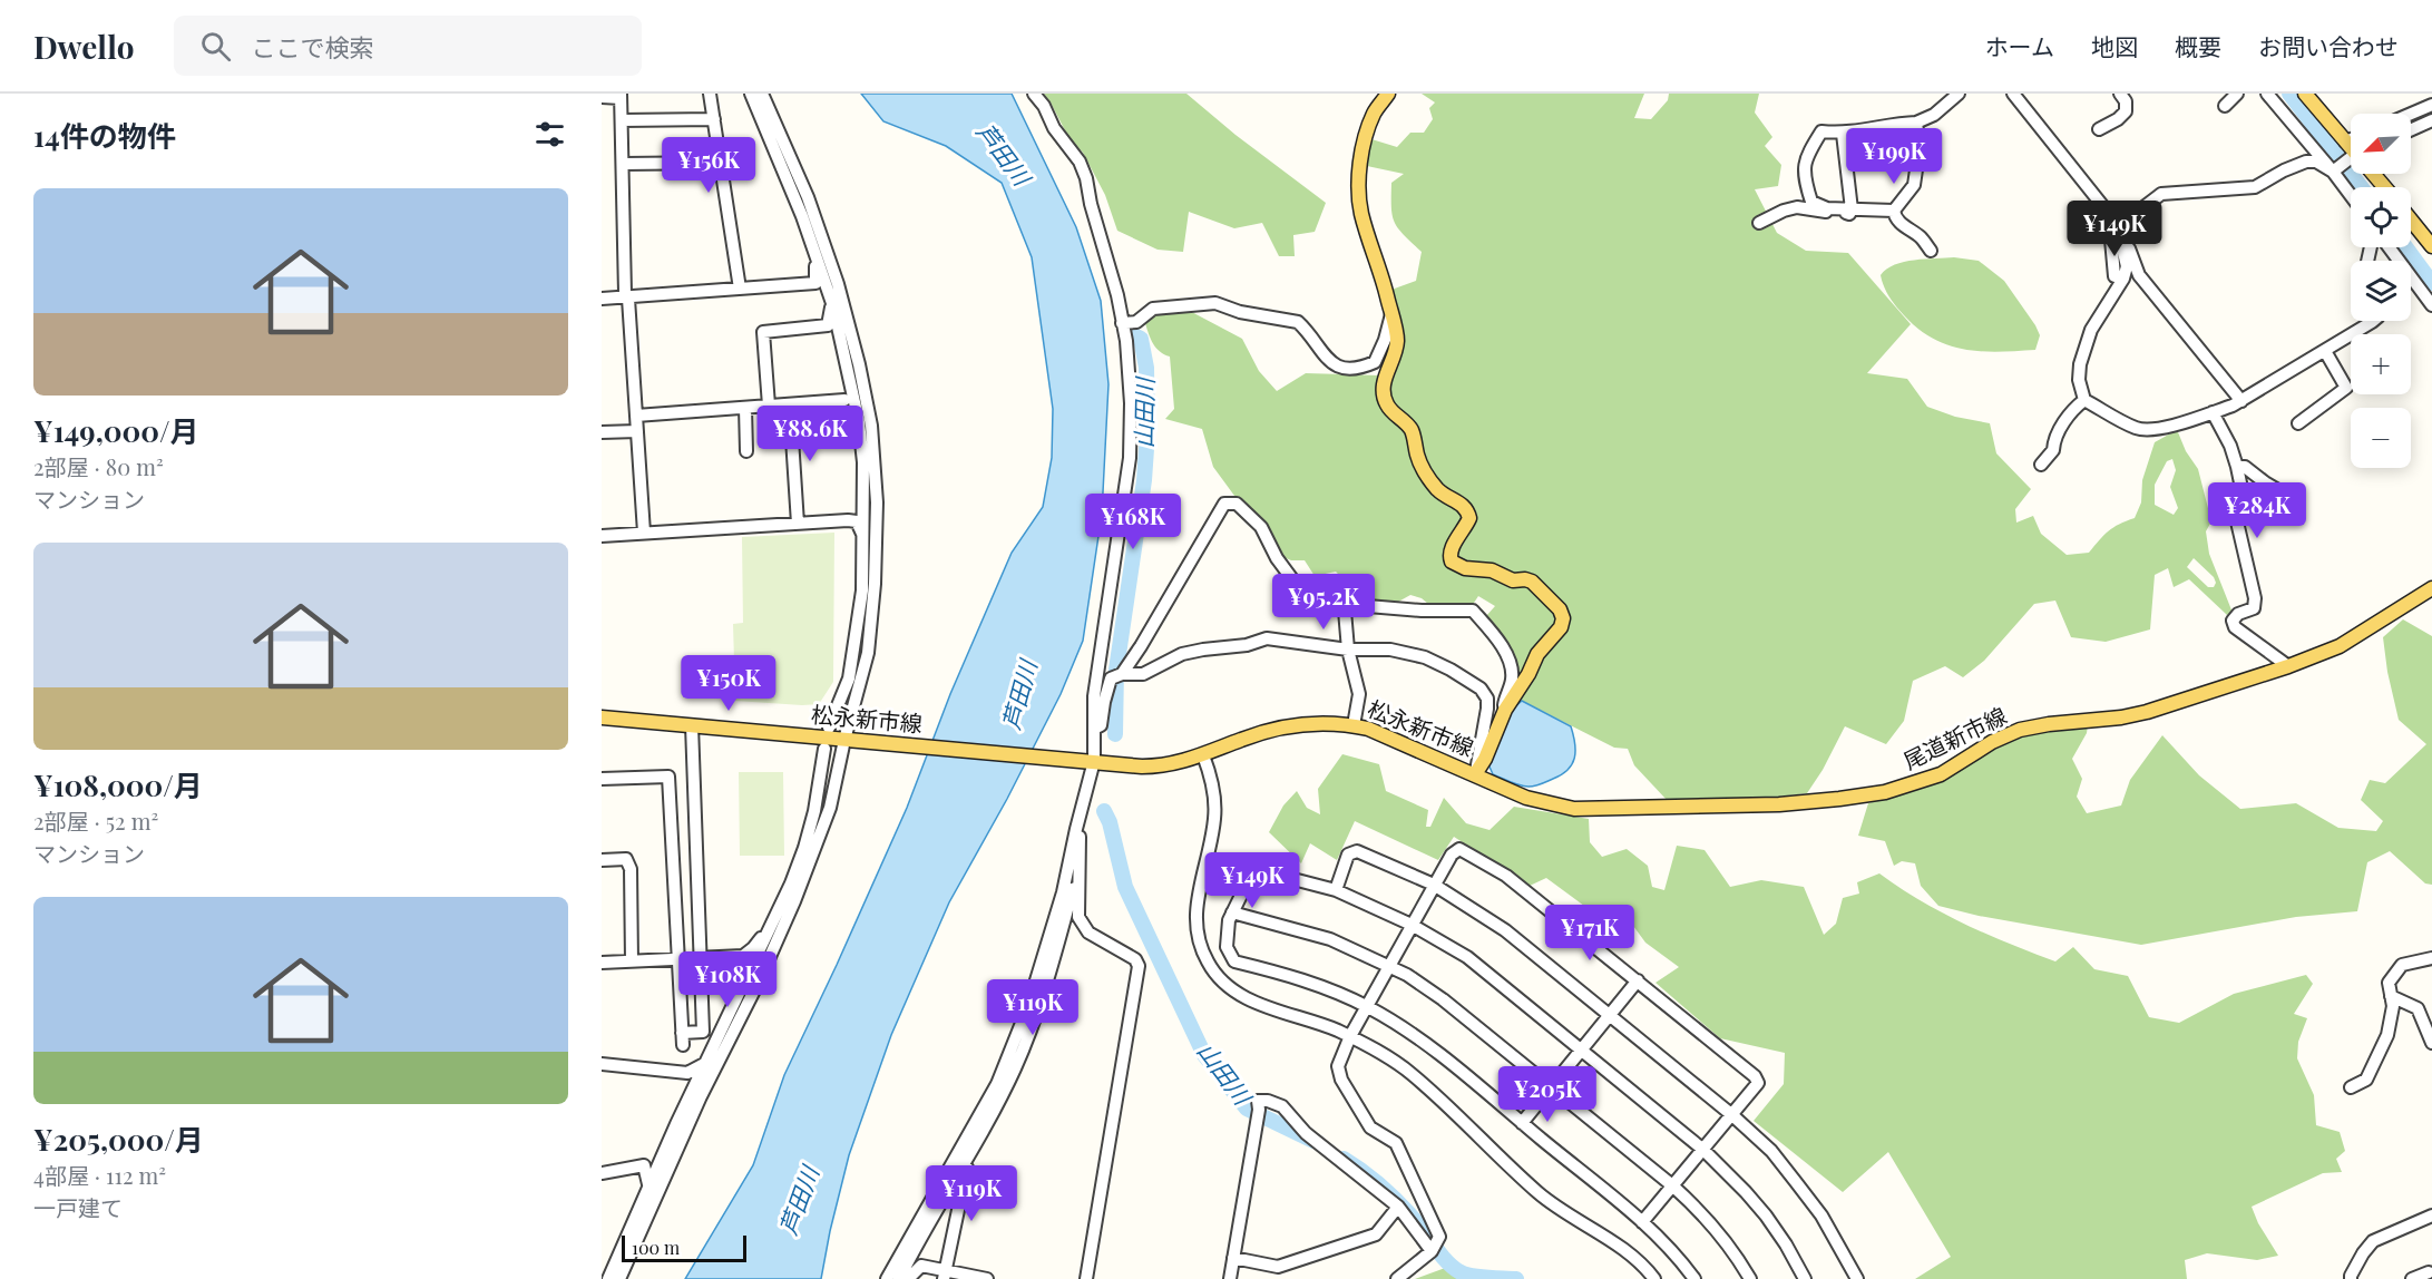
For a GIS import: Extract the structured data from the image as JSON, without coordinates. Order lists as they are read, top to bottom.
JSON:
{
  "streets": {
    "main road": ["松永新市線", "尾道新市線"]
  },
  "crossings": [
    ["松永新市線", "尾道新市線"]
  ],
  "water": ["芦田川", "山田川"],
  "scale_bar": "100 m",
  "north": "bottom left",
  "page": {
    "header": "Dwello",
    "search": "ここで検索",
    "nav": [
      "ホーム",
      "地図",
      "概要",
      "お問い合わせ"
    ],
    "heading": "14件の物件",
    "map_buttons": ["+", "−"],
    "price": [
      "¥199K",
      "¥156K",
      "¥149K",
      "¥88.6K",
      "¥284K",
      "¥168K",
      "¥95.2K",
      "¥150K",
      "¥149K",
      "¥171K",
      "¥108K",
      "¥119K",
      "¥205K",
      "¥119K"
    ],
    "list": [
      {
        "name": "¥149,000/月",
        "note": "2部屋 · 80 m² · マンション"
      },
      {
        "name": "¥108,000/月",
        "note": "2部屋 · 52 m² · マンション"
      },
      {
        "name": "¥205,000/月",
        "note": "4部屋 · 112 m² · 一戸建て"
      }
    ],
    "scale": "100 m"
  }
}
